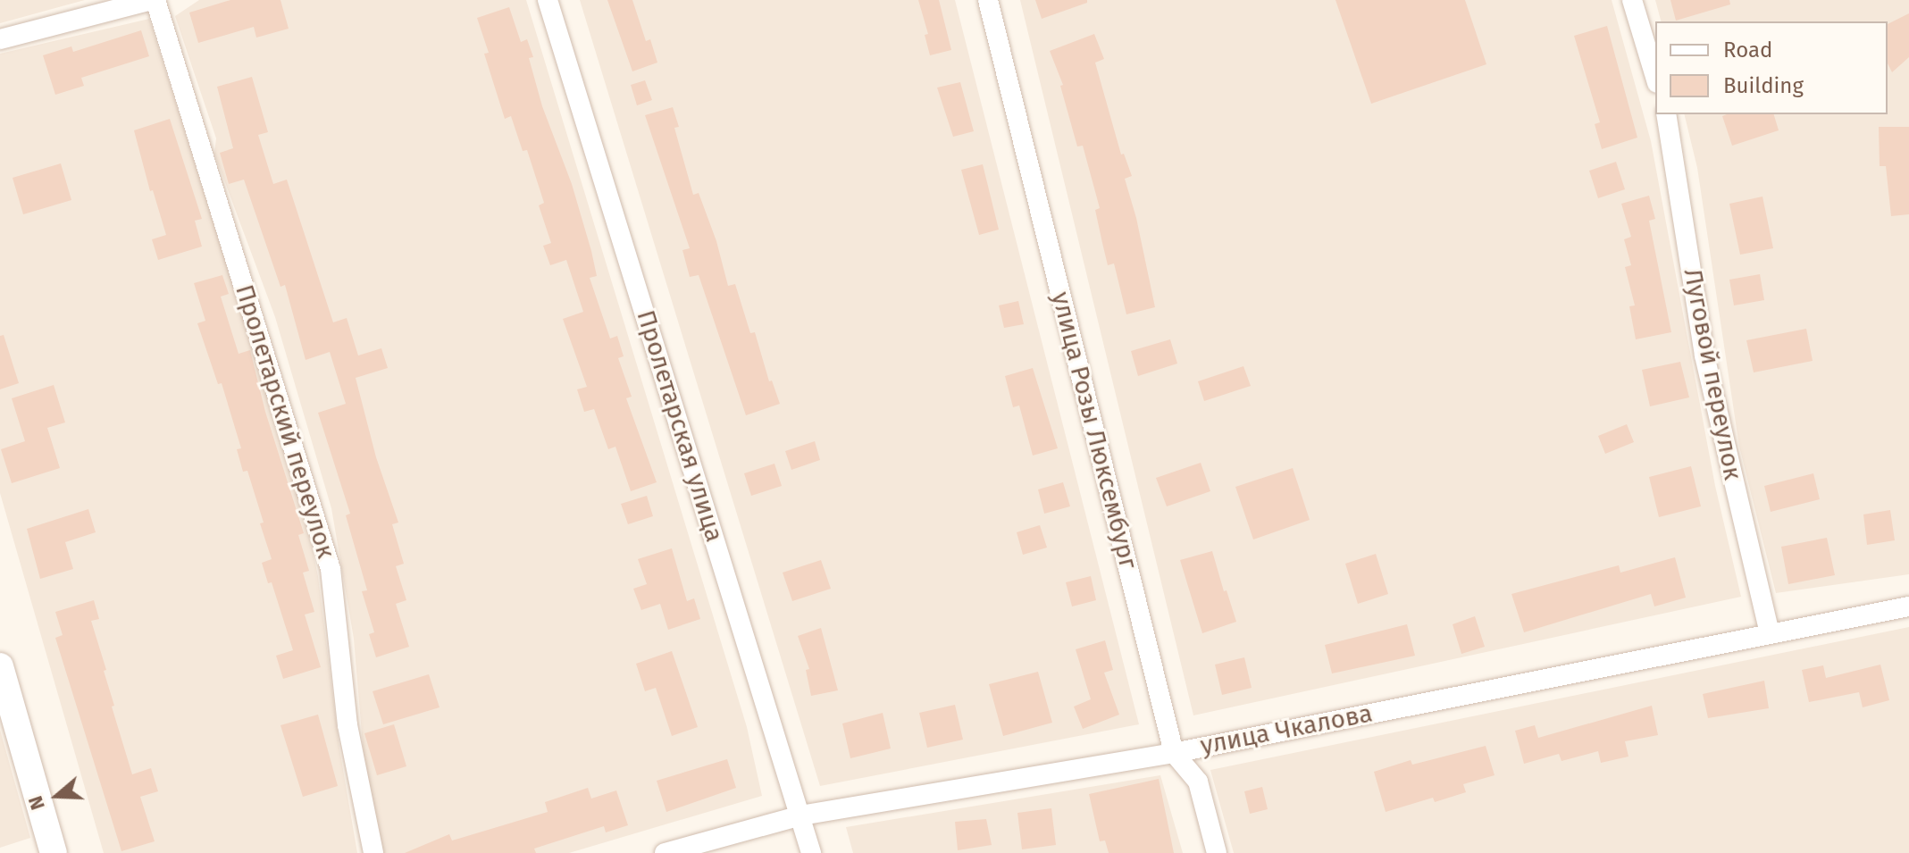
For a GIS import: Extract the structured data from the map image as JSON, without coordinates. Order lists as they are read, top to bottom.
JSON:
{
  "streets": {
    "street": [
      "Луговой переулок",
      "Пролетарский переулок",
      "Пролетарская улица",
      "улица Розы Люксембург",
      "улица Чкалова"
    ]
  },
  "crossings": [
    ["Луговой переулок", "улица Чкалова"],
    ["Пролетарская улица", "улица Чкалова"],
    ["улица Розы Люксембург", "улица Чкалова"]
  ],
  "legend": ["Road", "Building"],
  "north": "left"
}
